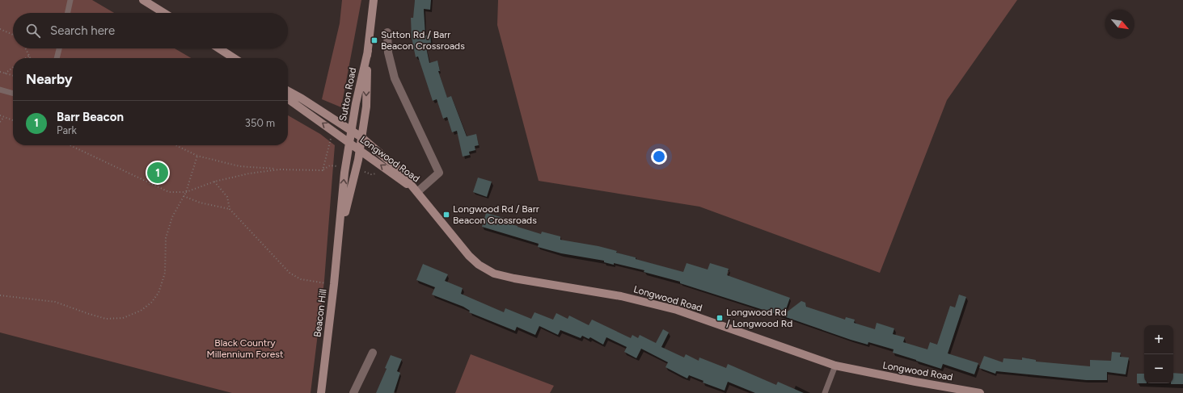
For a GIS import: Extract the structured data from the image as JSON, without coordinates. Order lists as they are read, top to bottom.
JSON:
{
  "streets": {
    "main road": ["Sutton Road", "Longwood Road", "Beacon Hill"]
  },
  "crossings": [
    ["Sutton Road", "Longwood Road"],
    ["Sutton Road", "Beacon Hill"],
    ["Longwood Road", "Beacon Hill"]
  ],
  "parks": ["Black Country Millennium Forest"],
  "places": {
    "transit": ["Sutton Rd / Barr Beacon Crossroads", "Longwood Rd / Barr Beacon Crossroads", "Longwood Rd / Longwood Rd"]
  },
  "north": "bottom right",
  "page": {
    "search": "Search here",
    "heading": "Nearby",
    "list": [
      {
        "mark": "1",
        "name": "Barr Beacon",
        "note": "Park",
        "value": "350 m"
      }
    ],
    "pins": "1",
    "map_buttons": ["+", "−"]
  }
}
